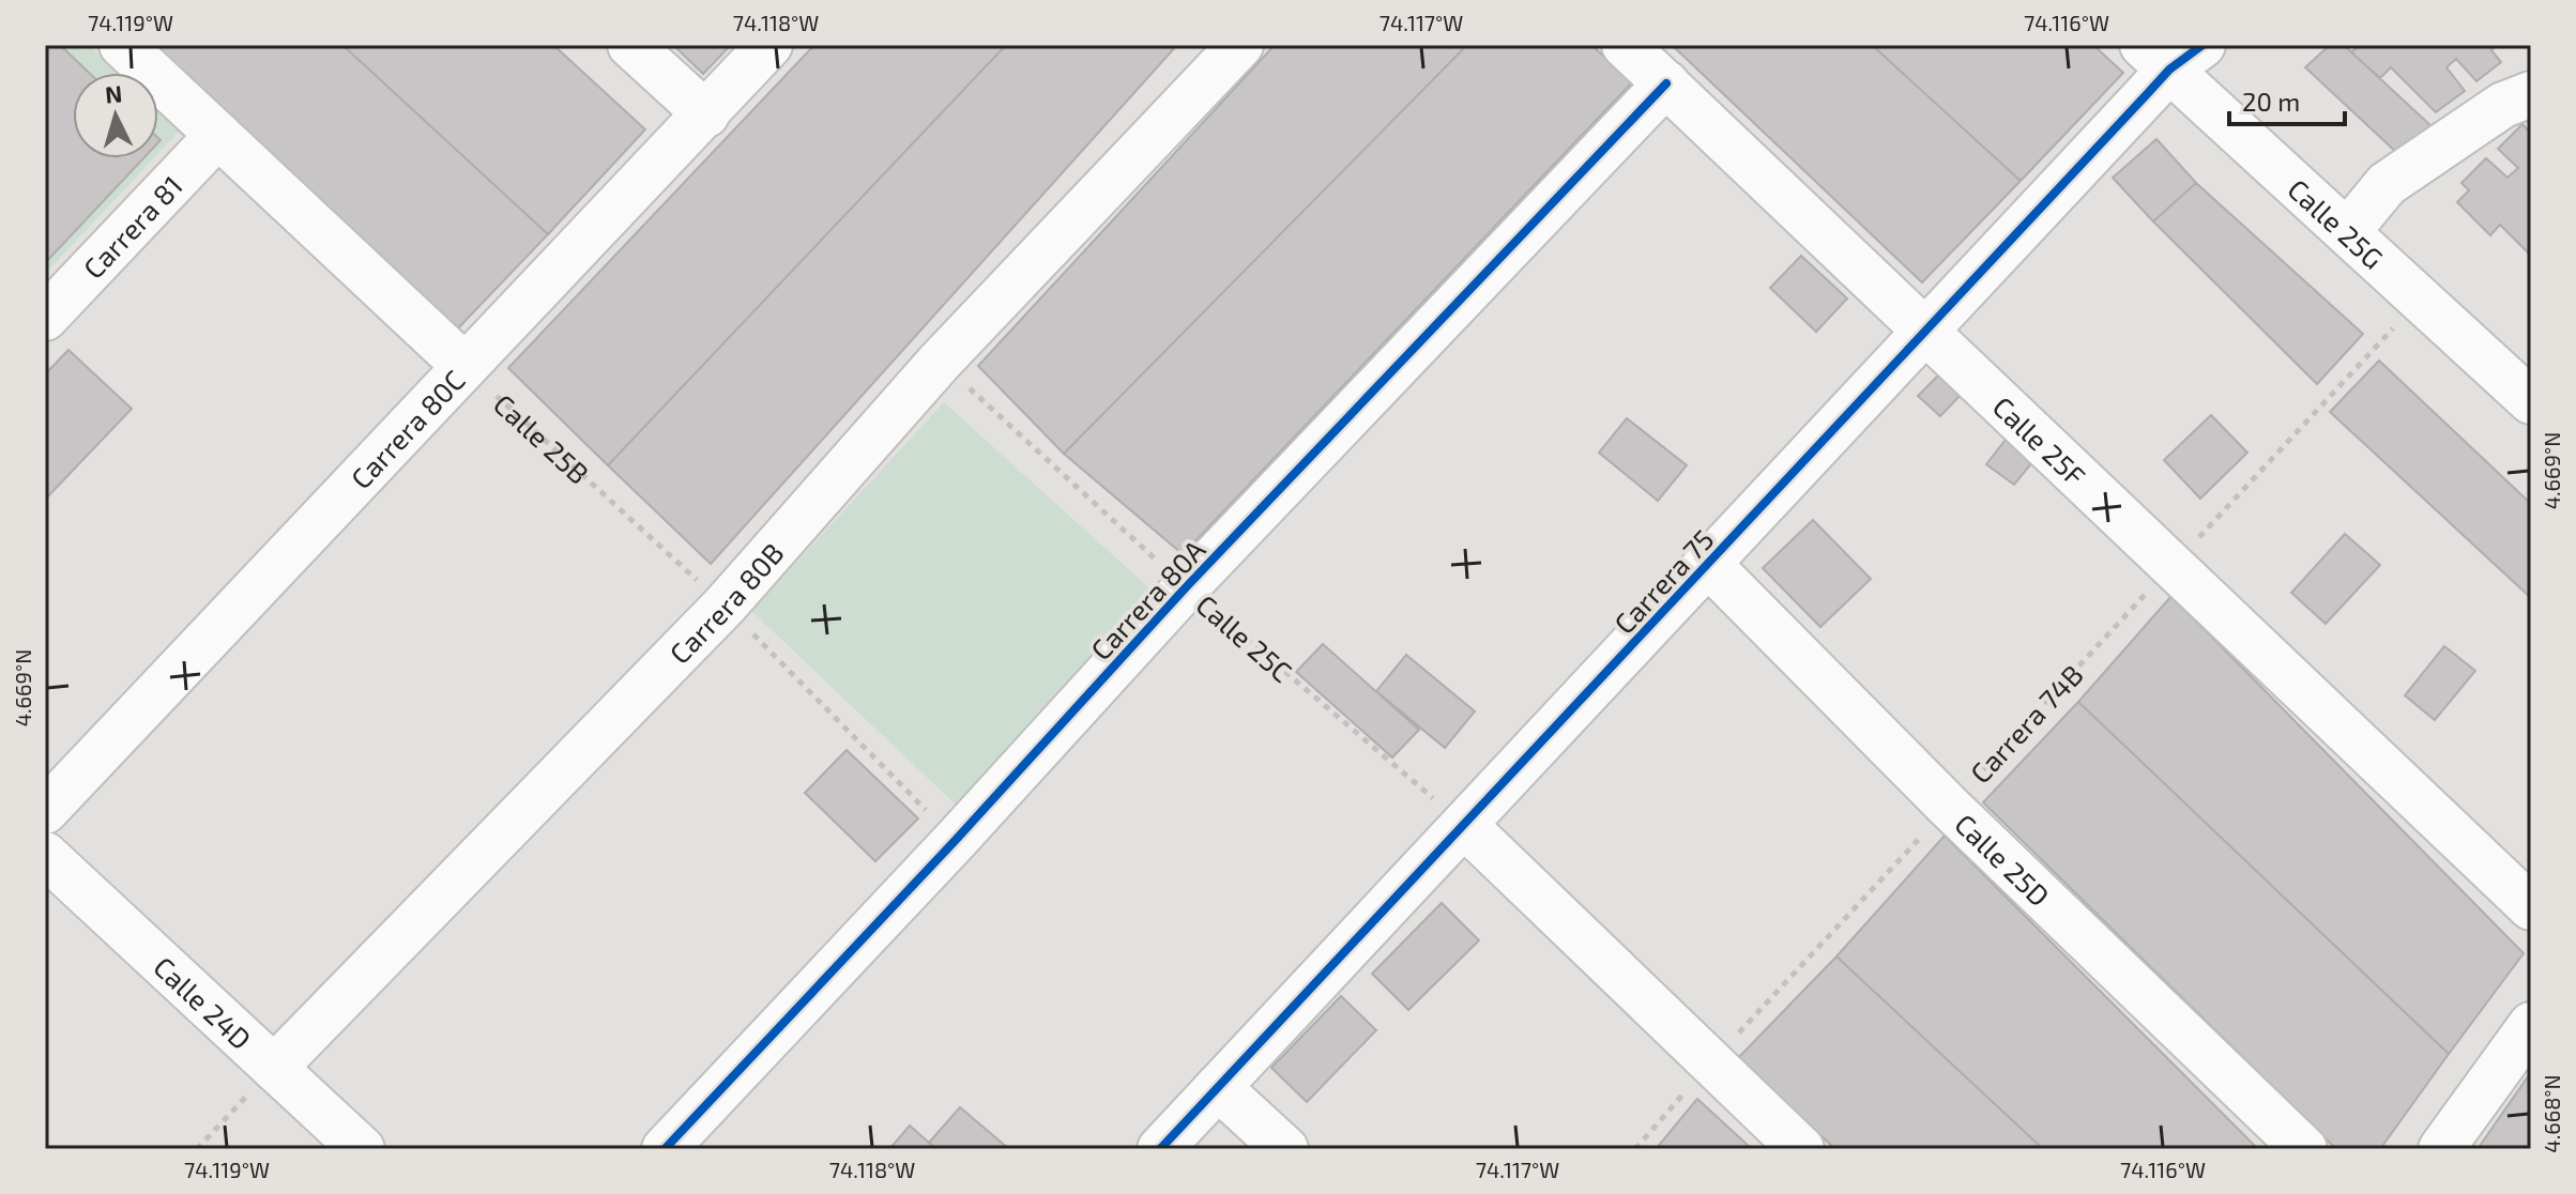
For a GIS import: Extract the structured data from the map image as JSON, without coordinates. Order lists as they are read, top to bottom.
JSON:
{
  "streets": {
    "street": [
      "Calle 25G",
      "Carrera 81",
      "Carrera 80C",
      "Calle 25F",
      "Carrera 75",
      "Carrera 80A",
      "Carrera 80B",
      "Calle 25D",
      "Calle 24D"
    ],
    "path": ["Calle 25B", "Calle 25C", "Carrera 74B"]
  },
  "crossings": [
    ["Calle 25G", "Carrera 75"],
    ["Calle 25G", "Carrera 74B"],
    ["Carrera 80C", "Calle 25B"],
    ["Calle 25B", "Carrera 80A"],
    ["Calle 25B", "Carrera 80B"],
    ["Calle 25F", "Carrera 75"],
    ["Calle 25F", "Carrera 80A"],
    ["Calle 25F", "Carrera 74B"],
    ["Carrera 75", "Calle 25C"],
    ["Carrera 75", "Calle 25D"],
    ["Carrera 80A", "Calle 25C"],
    ["Carrera 80B", "Calle 25C"],
    ["Carrera 80B", "Calle 24D"],
    ["Carrera 74B", "Calle 25D"]
  ],
  "scale_bar": "20 m",
  "north": "top",
  "coordinates": [
    "74.119°W",
    "74.118°W",
    "74.117°W",
    "74.116°W",
    "4.669°N",
    "4.668°N"
  ]
}
